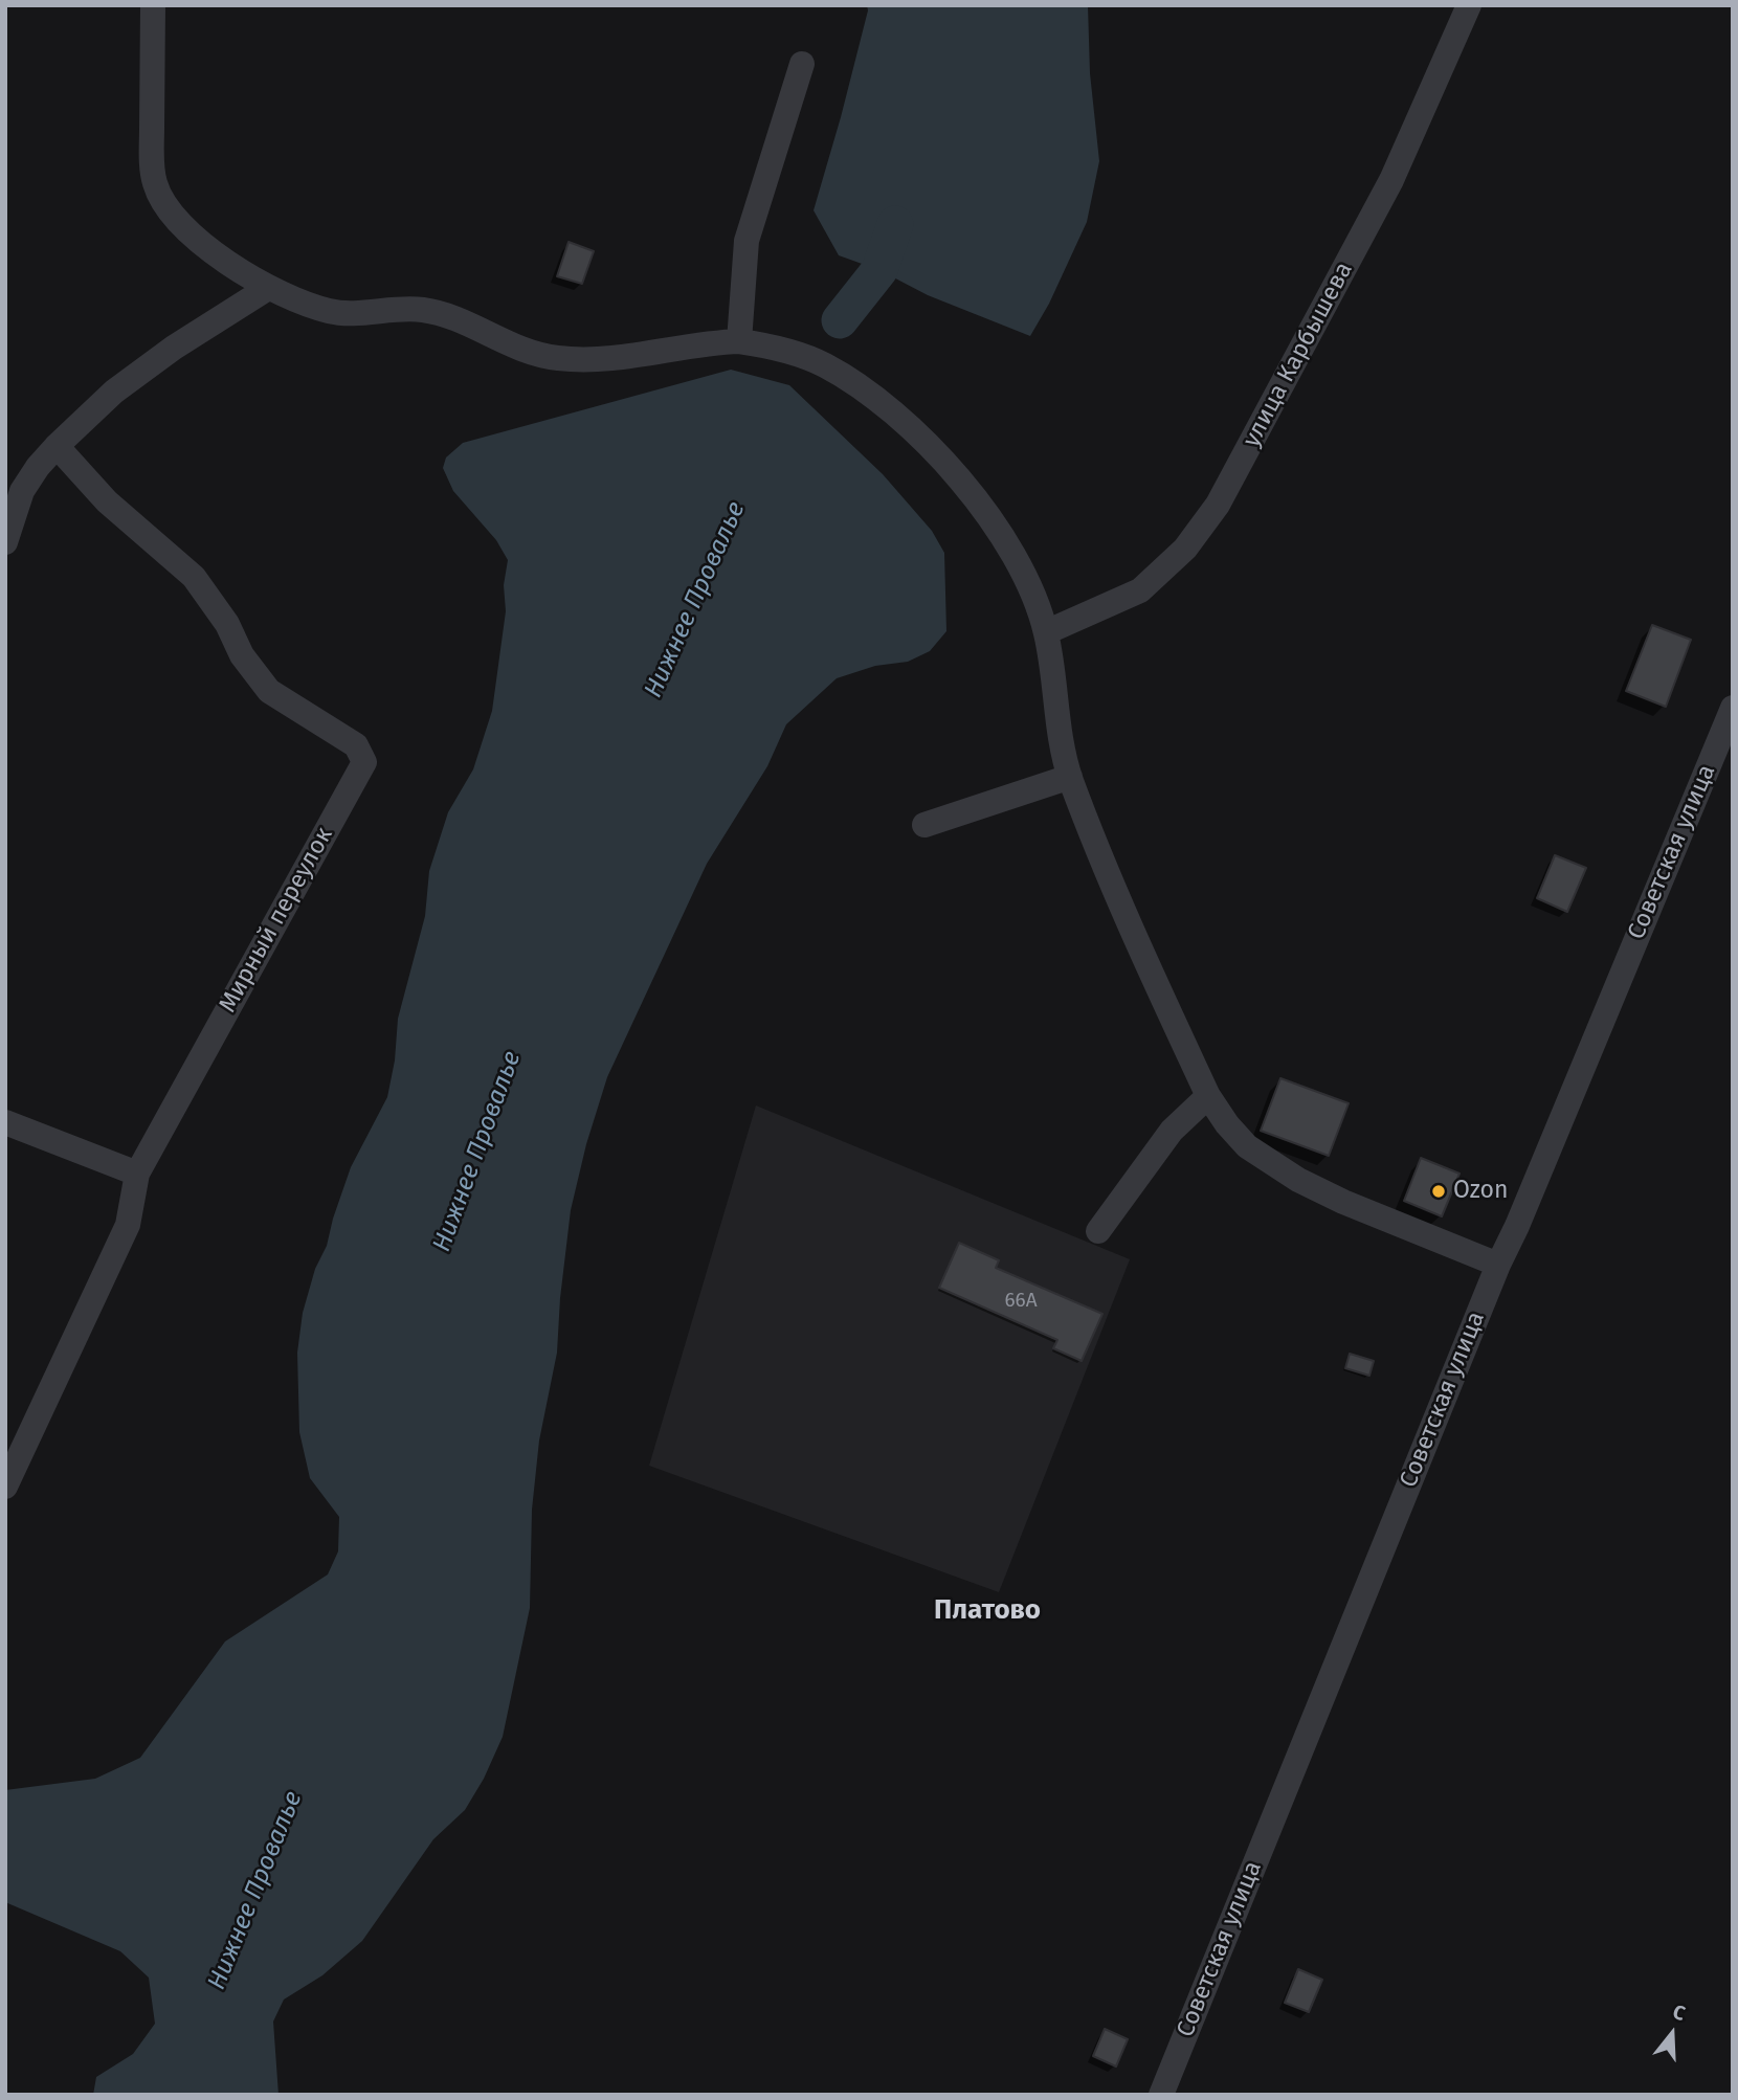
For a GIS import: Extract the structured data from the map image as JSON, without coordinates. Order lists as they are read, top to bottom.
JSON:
{
  "streets": {
    "street": ["улица Карбышева", "Советская улица", "Мирный переулок"]
  },
  "districts": ["Платово"],
  "water": ["Нижнее Провалье"],
  "places": ["Ozon"],
  "house_numbers": ["66А"],
  "north": "top"
}
